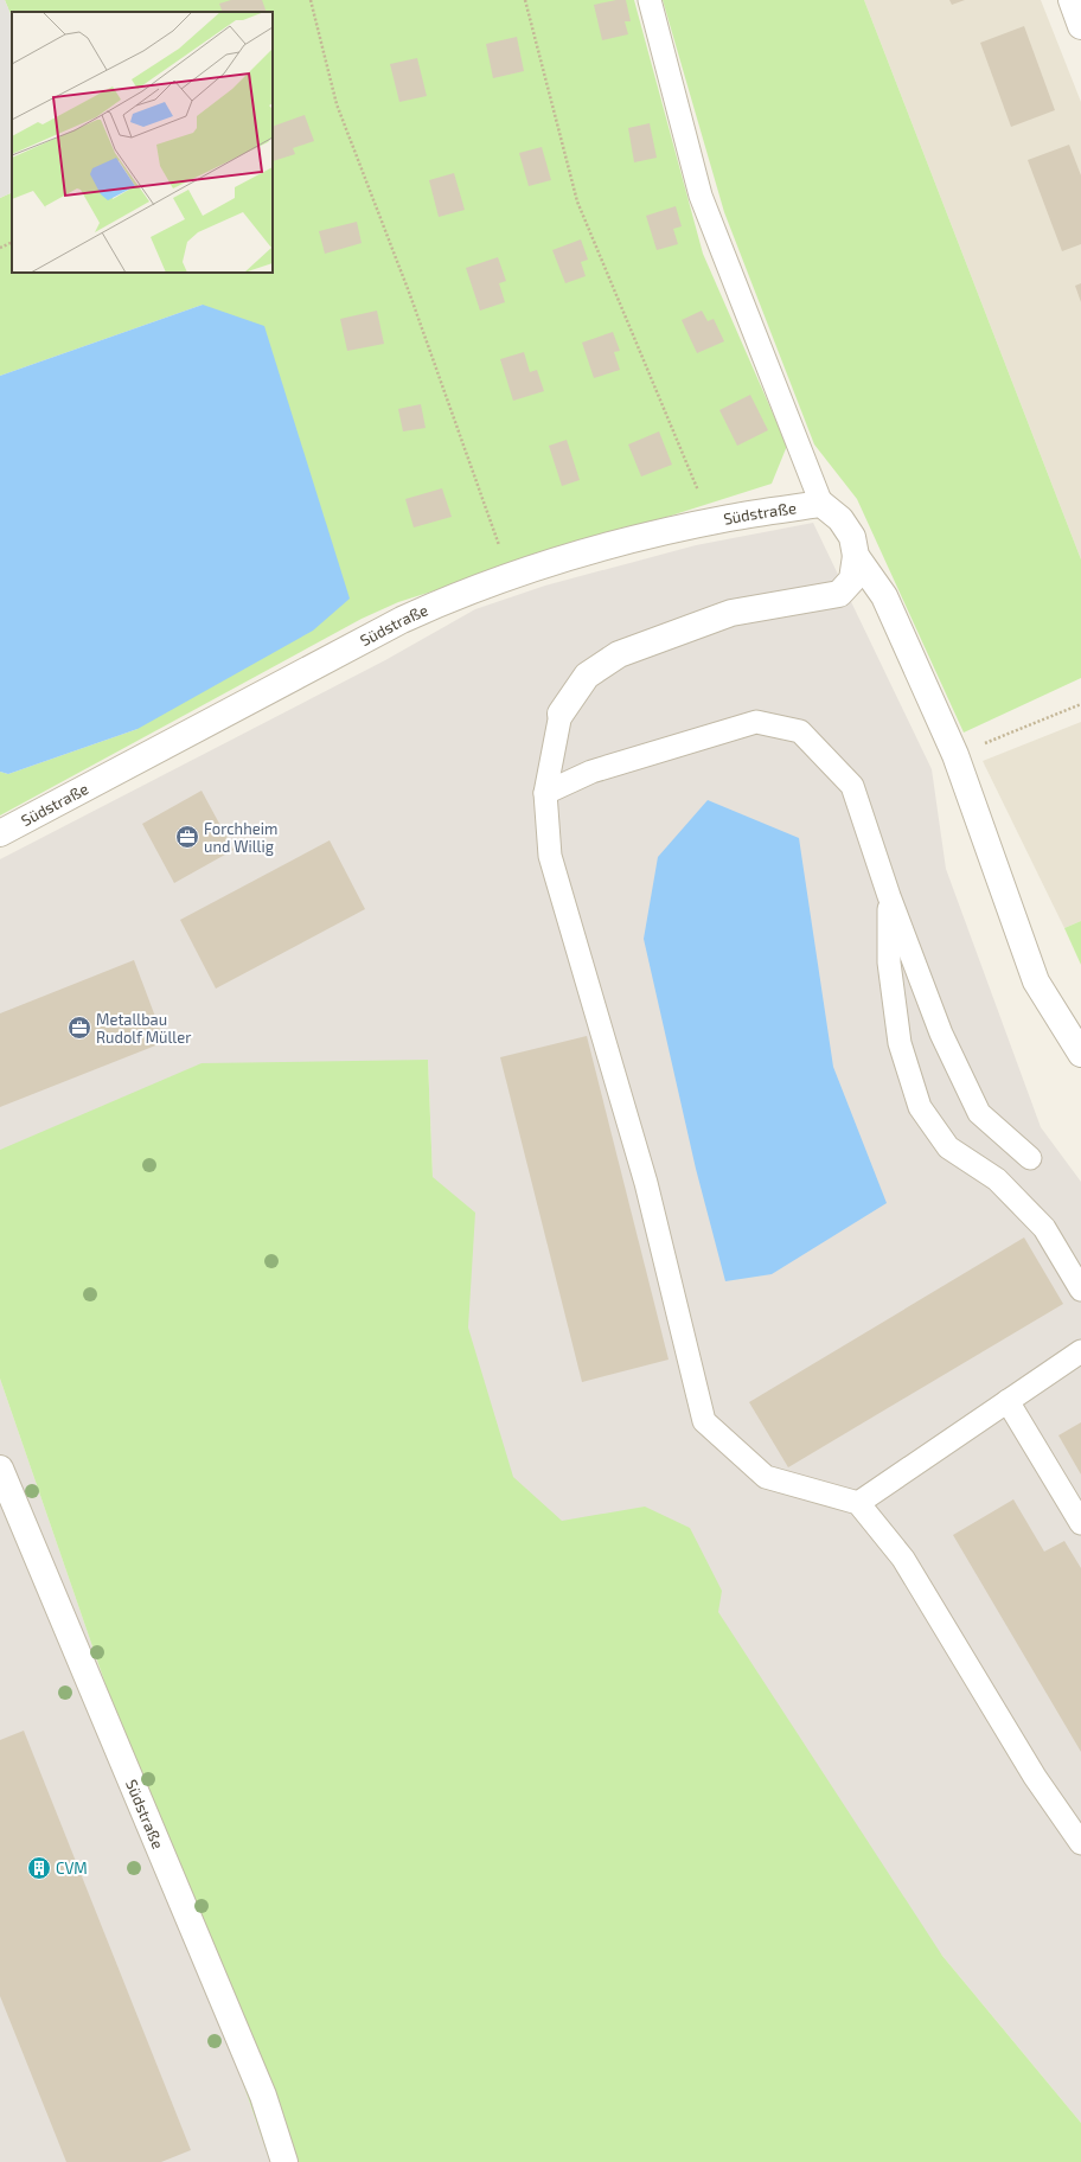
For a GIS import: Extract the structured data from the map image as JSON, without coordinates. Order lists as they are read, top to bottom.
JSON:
{
  "streets": {
    "street": ["Südstraße"]
  },
  "places": {
    "office": ["Forchheim und Willig", "Metallbau Rudolf Müller"],
    "building": ["CVM"]
  }
}
